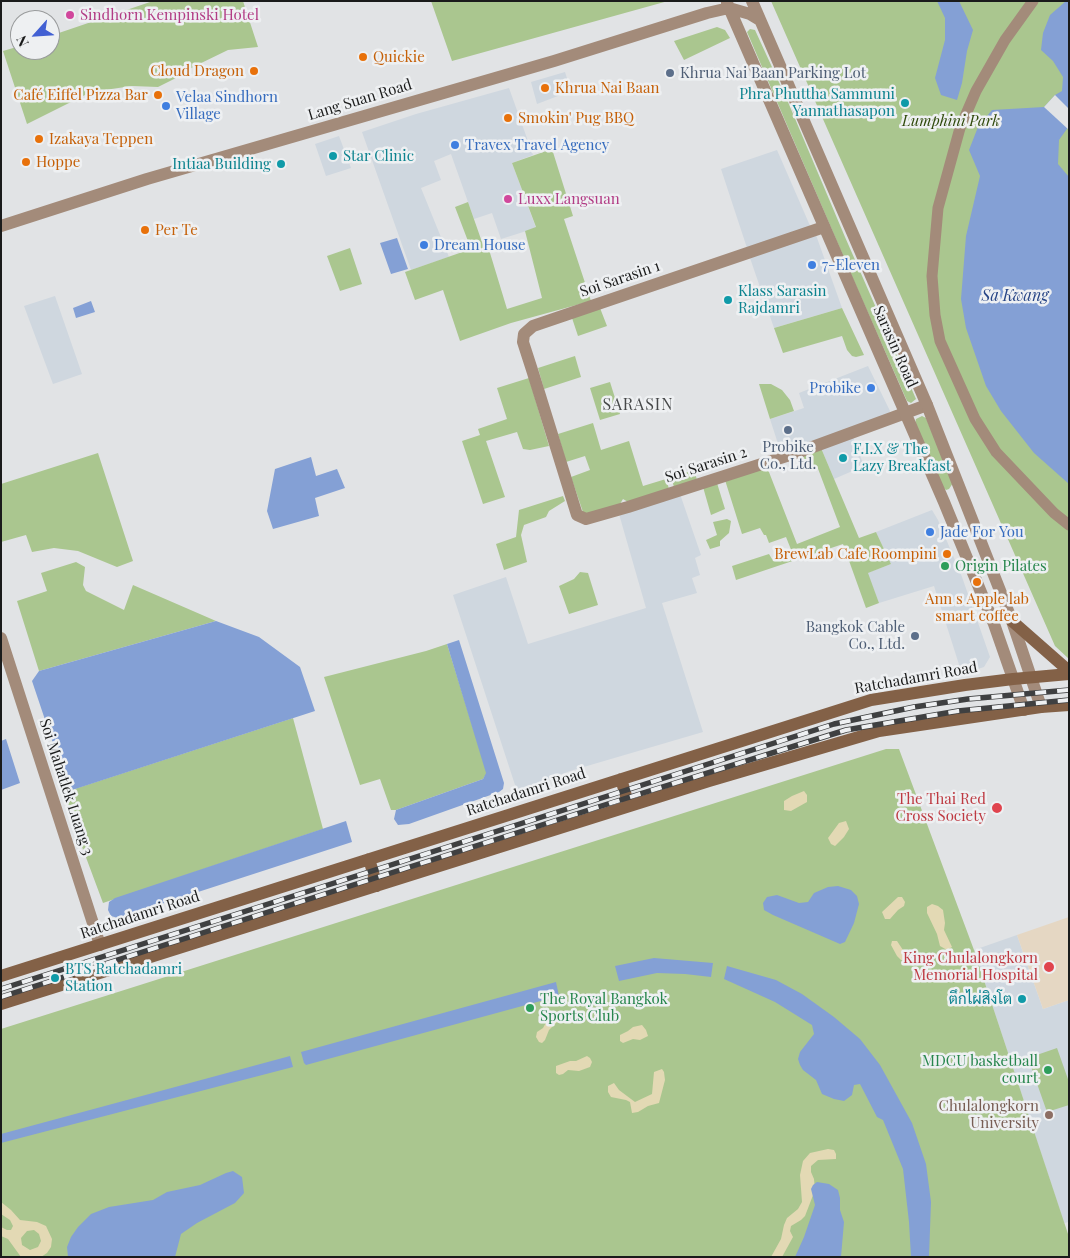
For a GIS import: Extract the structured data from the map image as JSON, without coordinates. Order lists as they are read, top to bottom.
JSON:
{
  "streets": {
    "main road": ["Ratchadamri Road"],
    "street": [
      "Lang Suan Road",
      "Soi Sarasin 1",
      "Sarasin Road",
      "Soi Sarasin 2",
      "Soi Mahatlek Luang 3"
    ]
  },
  "crossings": [
    ["Lang Suan Road", "Sarasin Road"],
    ["Soi Sarasin 1", "Sarasin Road"],
    ["Soi Sarasin 1", "Soi Sarasin 2"],
    ["Sarasin Road", "Soi Sarasin 2"],
    ["Sarasin Road", "Ratchadamri Road"],
    ["Ratchadamri Road", "Soi Mahatlek Luang 3"]
  ],
  "districts": ["SARASIN"],
  "water": ["Sa Kwang"],
  "parks": ["Lumphini Park"],
  "places": [
    "Sindhorn Kempinski Hotel",
    "Quickie",
    "Cloud Dragon",
    "Khrua Nai Baan Parking Lot",
    "Khrua Nai Baan",
    "Café Eiffel Pizza Bar",
    "Phra Phuttha Sammuni Yannathasapon",
    "Velaa Sindhorn Village",
    "Smokin' Pug BBQ",
    "Izakaya Teppen",
    "Travex Travel Agency",
    "Star Clinic",
    "Hoppe",
    "Intiaa Building",
    "Luxx Langsuan",
    "Per Te",
    "Dream House",
    "7-Eleven",
    "Klass Sarasin Rajdamri",
    "Probike",
    "Probike Co., Ltd.",
    "F.I.X & The Lazy Breakfast",
    "Jade For You",
    "BrewLab Cafe Roompini",
    "Origin Pilates",
    "Ann s Apple lab smart coffee",
    "Bangkok Cable Co., Ltd.",
    "The Thai Red Cross Society",
    "King Chulalongkorn Memorial Hospital",
    "BTS Ratchadamri Station",
    "ตึกไผ่สิงโต",
    "The Royal Bangkok Sports Club",
    "MDCU basketball court",
    "Chulalongkorn University"
  ],
  "north": "bottom left"
}
